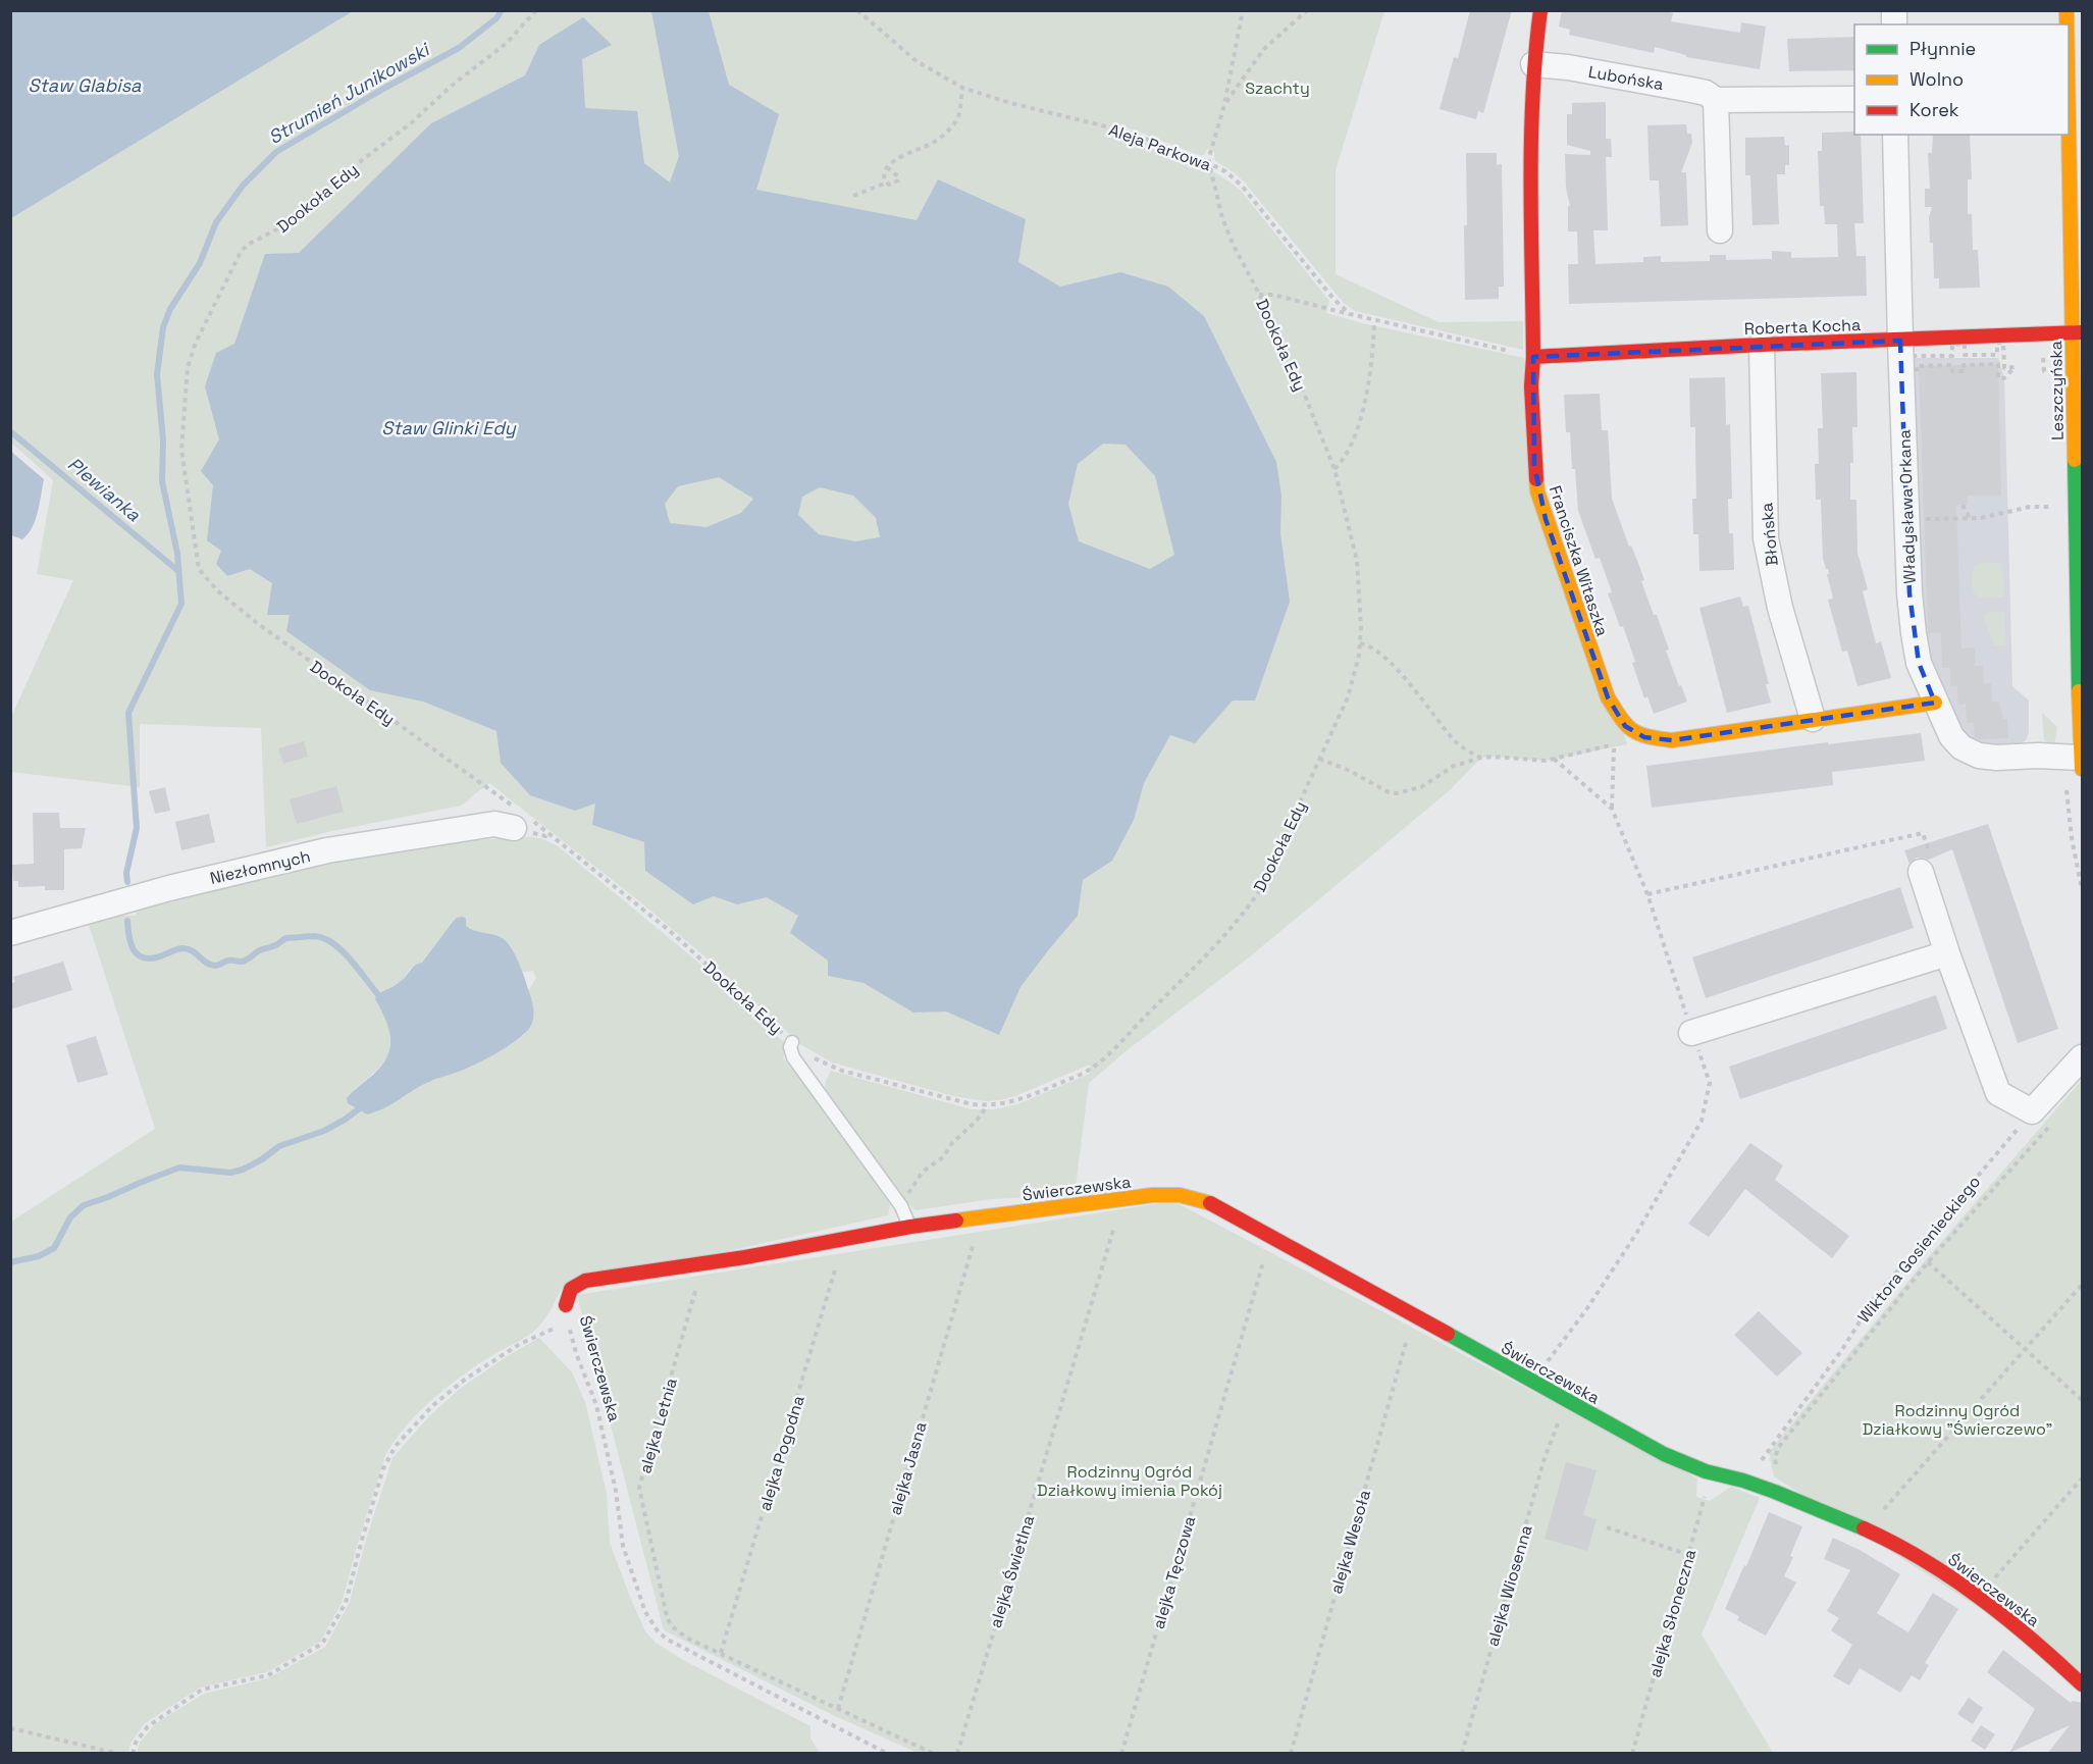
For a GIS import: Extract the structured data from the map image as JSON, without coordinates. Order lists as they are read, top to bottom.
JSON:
{
  "streets": {
    "street": [
      "Lubońska",
      "Roberta Kocha",
      "Leszczyńska",
      "Władysława Orkana",
      "Błońska",
      "Franciszka Witaszka",
      "Niezłomnych",
      "Świerczewska"
    ],
    "path": [
      "Aleja Parkowa",
      "Dookoła Edy",
      "Wiktora Gosienieckiego",
      "alejka Letnia",
      "alejka Pogodna",
      "alejka Jasna",
      "alejka Wesoła",
      "alejka Świetlna",
      "alejka Tęczowa",
      "alejka Wiosenna",
      "alejka Słoneczna"
    ]
  },
  "crossings": [
    ["Lubońska", "Franciszka Witaszka"],
    ["Aleja Parkowa", "Dookoła Edy"],
    ["Aleja Parkowa", "Roberta Kocha"],
    ["Aleja Parkowa", "Franciszka Witaszka"],
    ["Dookoła Edy", "Niezłomnych"],
    ["Roberta Kocha", "Leszczyńska"],
    ["Roberta Kocha", "Władysława Orkana"],
    ["Roberta Kocha", "Błońska"],
    ["Roberta Kocha", "Franciszka Witaszka"],
    ["Leszczyńska", "Władysława Orkana"],
    ["Władysława Orkana", "Franciszka Witaszka"],
    ["Błońska", "Franciszka Witaszka"],
    ["Świerczewska", "Wiktora Gosienieckiego"],
    ["Świerczewska", "alejka Słoneczna"],
    ["alejka Letnia", "alejka Pogodna"],
    ["alejka Letnia", "alejka Jasna"]
  ],
  "water": [
    "Staw Glabisa",
    "Strumień Junikowski",
    "Staw Glinki Edy",
    "Plewianka"
  ],
  "parks": ["Szachty", "Rodzinny Ogród Działkowy \"Świerczewo\"", "Rodzinny Ogród Działkowy imienia Pokój"],
  "legend": ["Płynnie", "Wolno", "Korek"]
}
